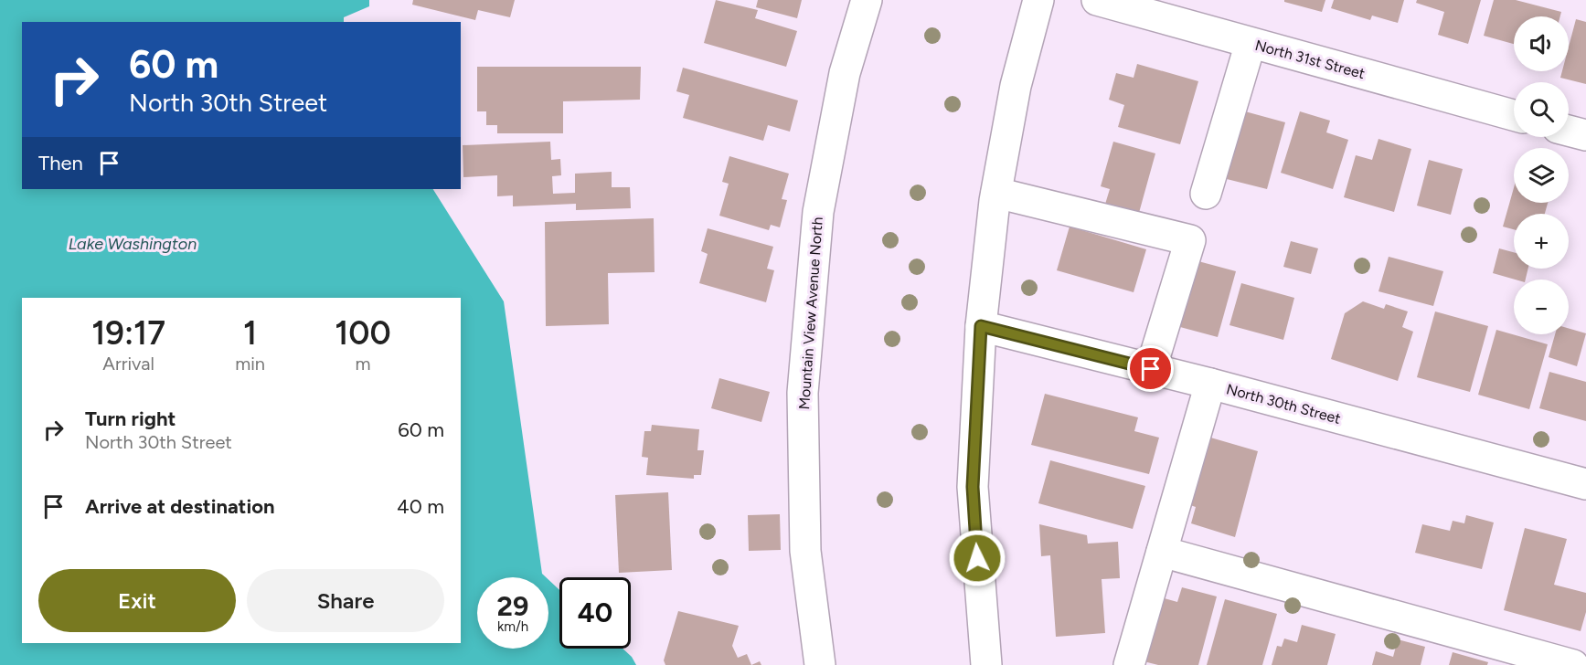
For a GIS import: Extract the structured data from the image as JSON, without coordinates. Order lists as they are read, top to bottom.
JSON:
{
  "streets": {
    "street": ["North 31st Street", "Mountain View Avenue North", "North 30th Street"]
  },
  "water": ["Lake Washington"],
  "page": {
    "map_buttons": ["+", "−"],
    "turn": ["60 m", "North 30th Street"],
    "then": "Then",
    "eta": [
      "19:17",
      "Arrival",
      "1",
      "min",
      "100",
      "m"
    ],
    "list": [
      {
        "name": "Turn right",
        "note": "North 30th Street",
        "value": "60 m"
      },
      {
        "name": "Arrive at destination",
        "value": "40 m"
      }
    ],
    "buttons": ["Exit", "Share"],
    "speed": "29 km/h",
    "limit": "40"
  }
}
